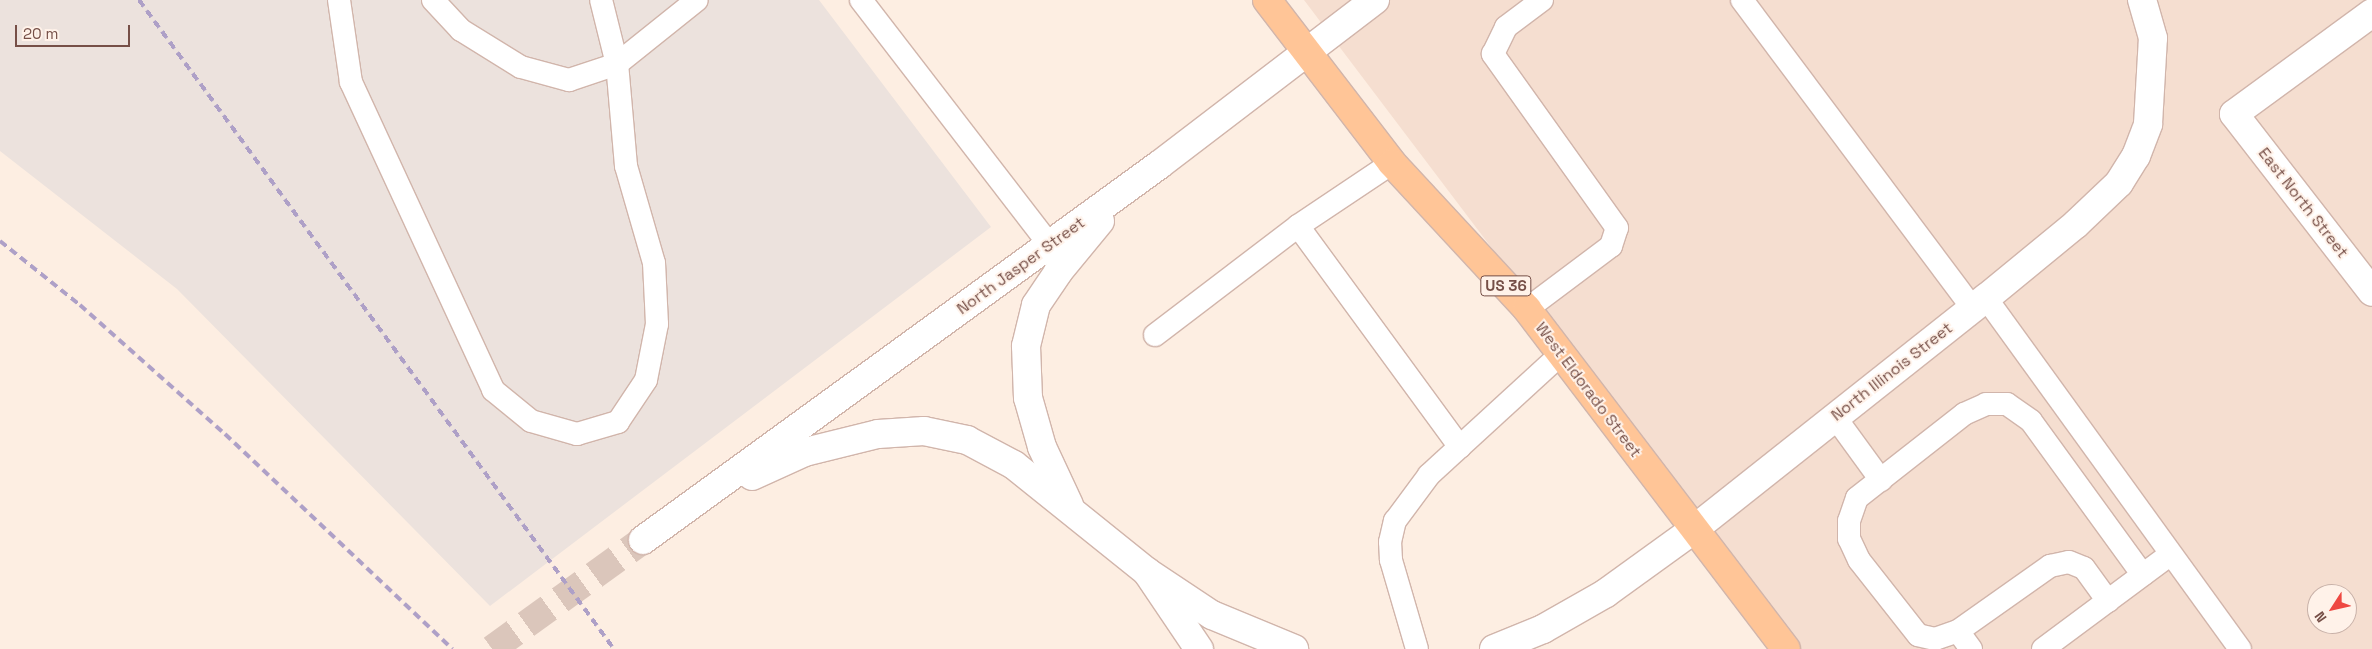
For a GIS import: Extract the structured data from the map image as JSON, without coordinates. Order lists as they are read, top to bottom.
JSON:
{
  "streets": {
    "main road": ["US 36", "West Eldorado Street"],
    "street": ["East North Street", "North Jasper Street", "North Illinois Street"]
  },
  "crossings": [
    ["North Jasper Street", "West Eldorado Street"],
    ["North Illinois Street", "West Eldorado Street"]
  ],
  "scale_bar": "20 m",
  "north": "bottom left"
}
